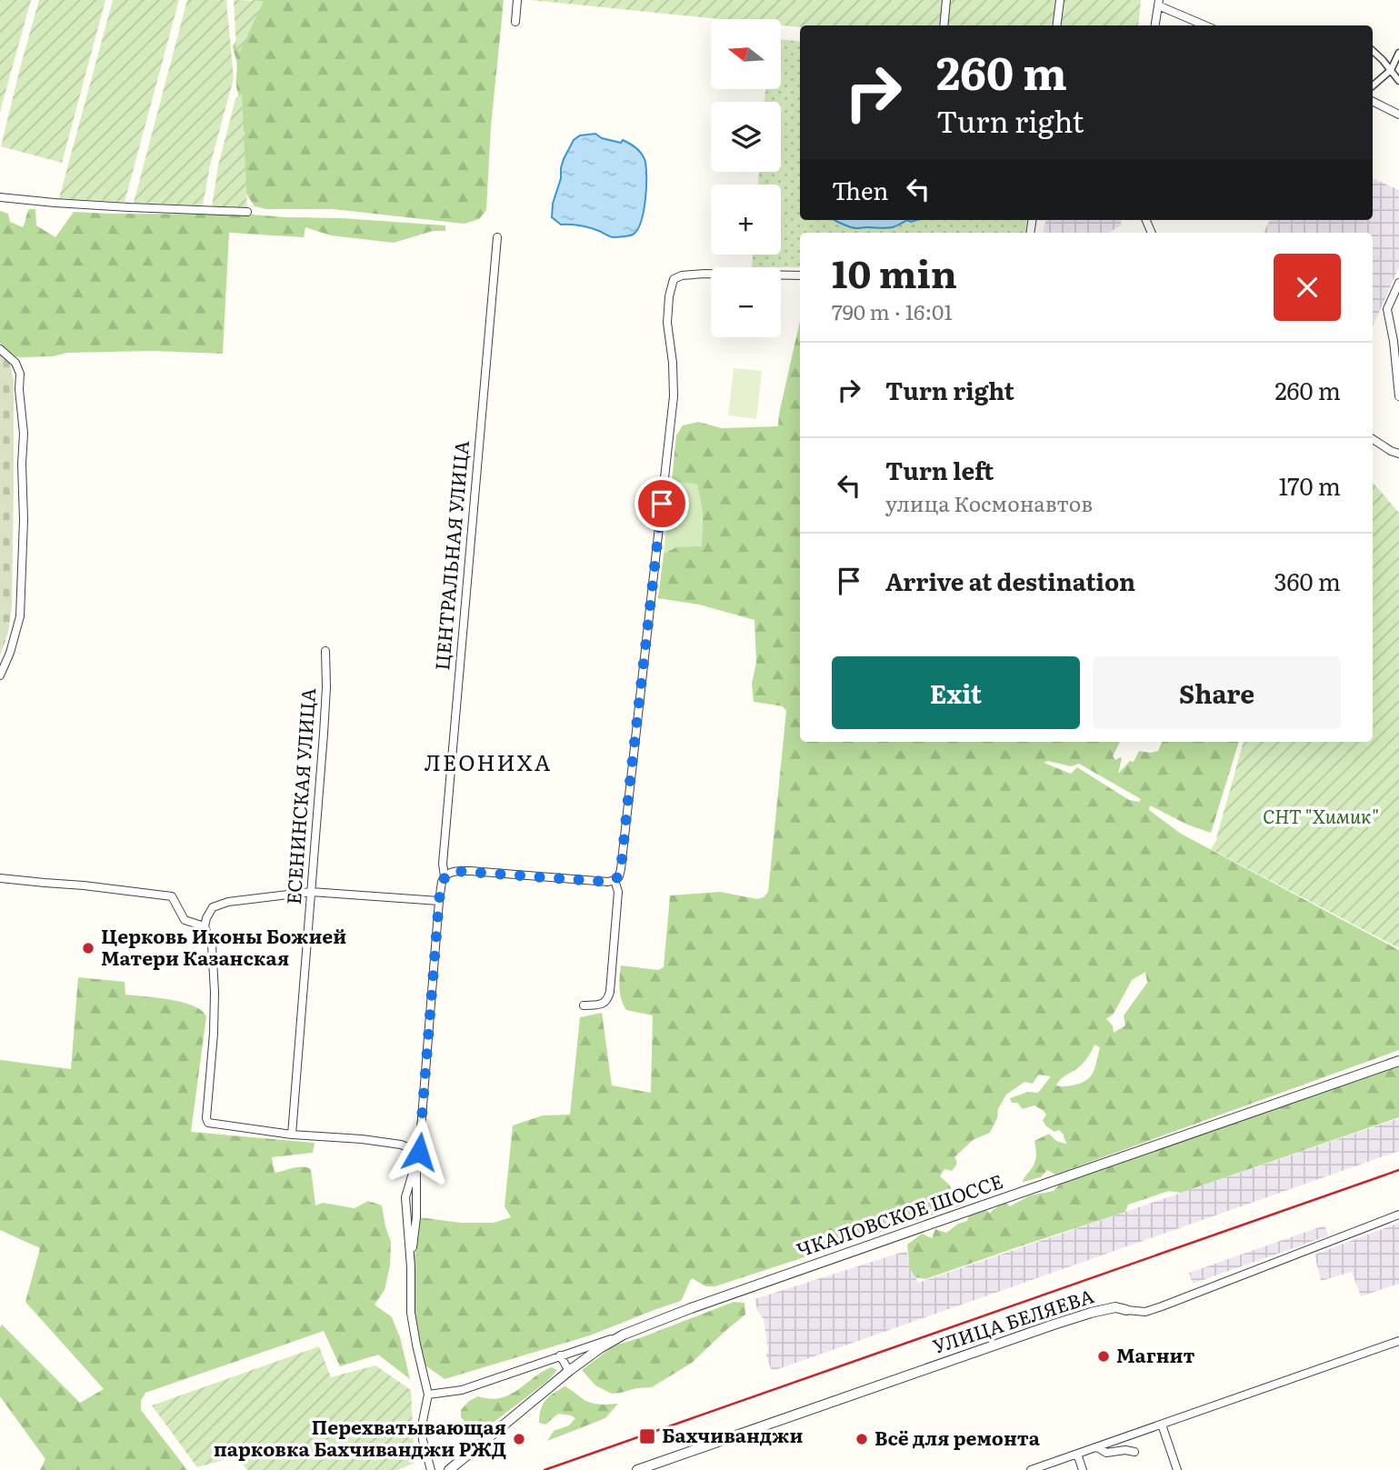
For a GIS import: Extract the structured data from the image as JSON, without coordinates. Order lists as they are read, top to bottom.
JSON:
{
  "streets": {
    "street": [
      "ЦЕНТРАЛЬНАЯ УЛИЦА",
      "ЕСЕНИНСКАЯ УЛИЦА",
      "ЧКАЛОВСКОЕ ШОССЕ",
      "УЛИЦА БЕЛЯЕВА"
    ]
  },
  "districts": ["ЛЕОНИХА"],
  "parks": ["СНТ \"Химик\""],
  "places": {
    "other": [
      "Церковь Иконы Божией Матери Казанская",
      "Магнит",
      "Перехватывающая парковка Бахчиванджи РЖД",
      "Всё для ремонта"
    ],
    "transit": ["Бахчиванджи"]
  },
  "north": "left",
  "page": {
    "map_buttons": ["+", "−"],
    "turn": ["260 m", "Turn right"],
    "then": "Then",
    "heading": ["10 min", "790 m · 16:01"],
    "list": [
      {
        "name": "Turn right",
        "value": "260 m"
      },
      {
        "name": "Turn left",
        "note": "улица Космонавтов",
        "value": "170 m"
      },
      {
        "name": "Arrive at destination",
        "value": "360 m"
      }
    ],
    "buttons": ["Exit", "Share"]
  }
}
